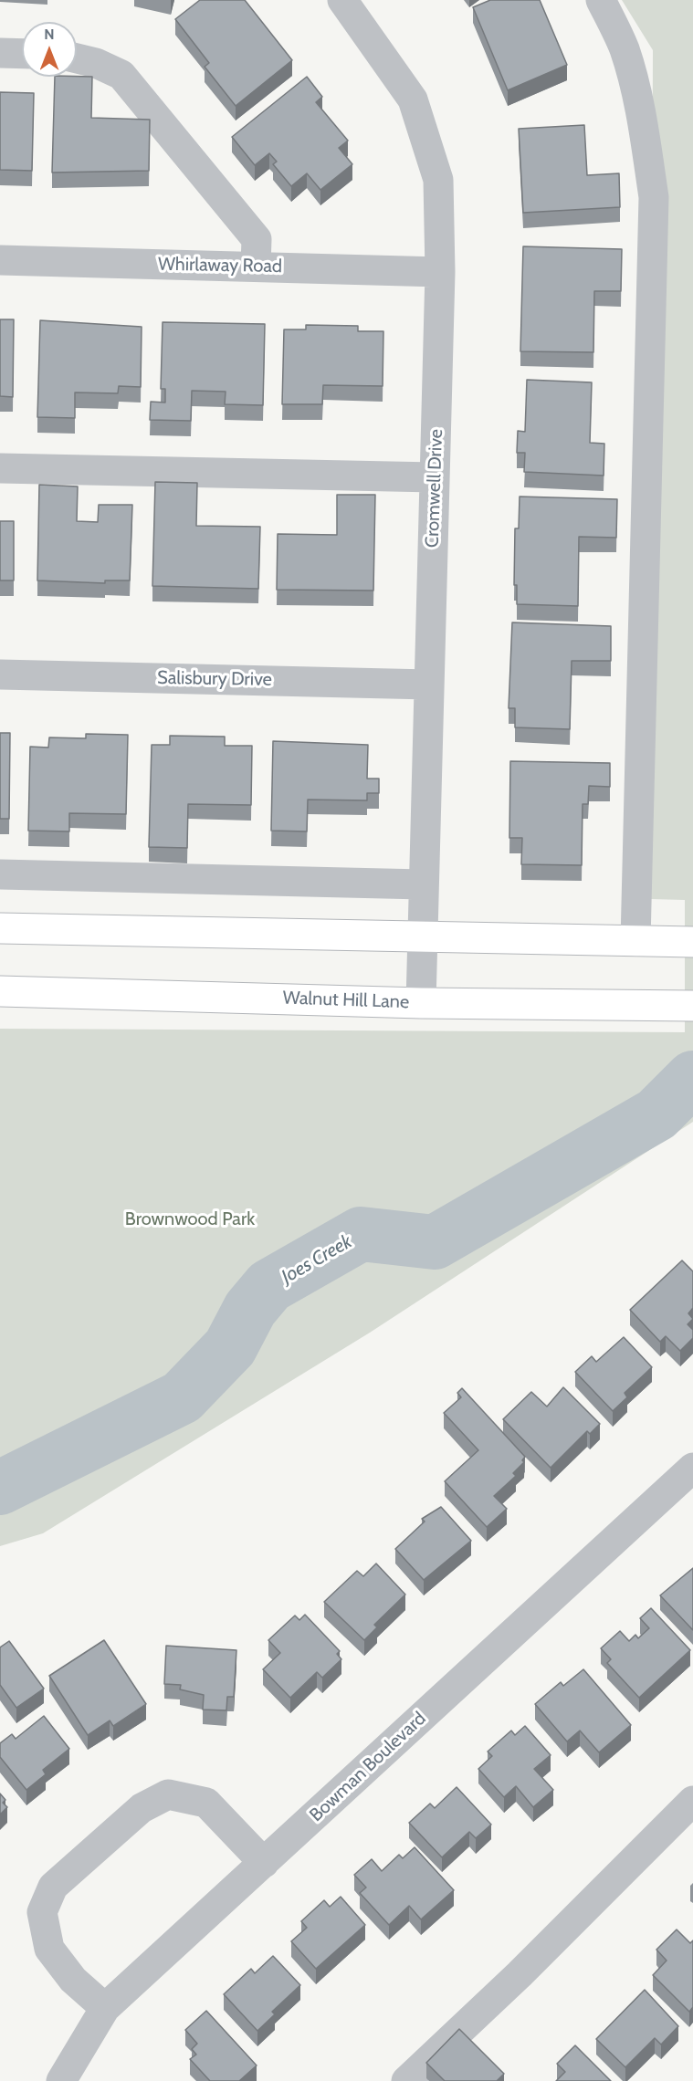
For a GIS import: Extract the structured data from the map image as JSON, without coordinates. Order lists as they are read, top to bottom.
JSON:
{
  "streets": {
    "main road": ["Walnut Hill Lane"],
    "street": [
      "Whirlaway Road",
      "Cromwell Drive",
      "Salisbury Drive",
      "Bowman Boulevard"
    ]
  },
  "crossings": [
    ["Whirlaway Road", "Cromwell Drive"],
    ["Cromwell Drive", "Salisbury Drive"],
    ["Cromwell Drive", "Walnut Hill Lane"]
  ],
  "water": ["Joes Creek"],
  "parks": ["Brownwood Park"],
  "north": "top"
}
